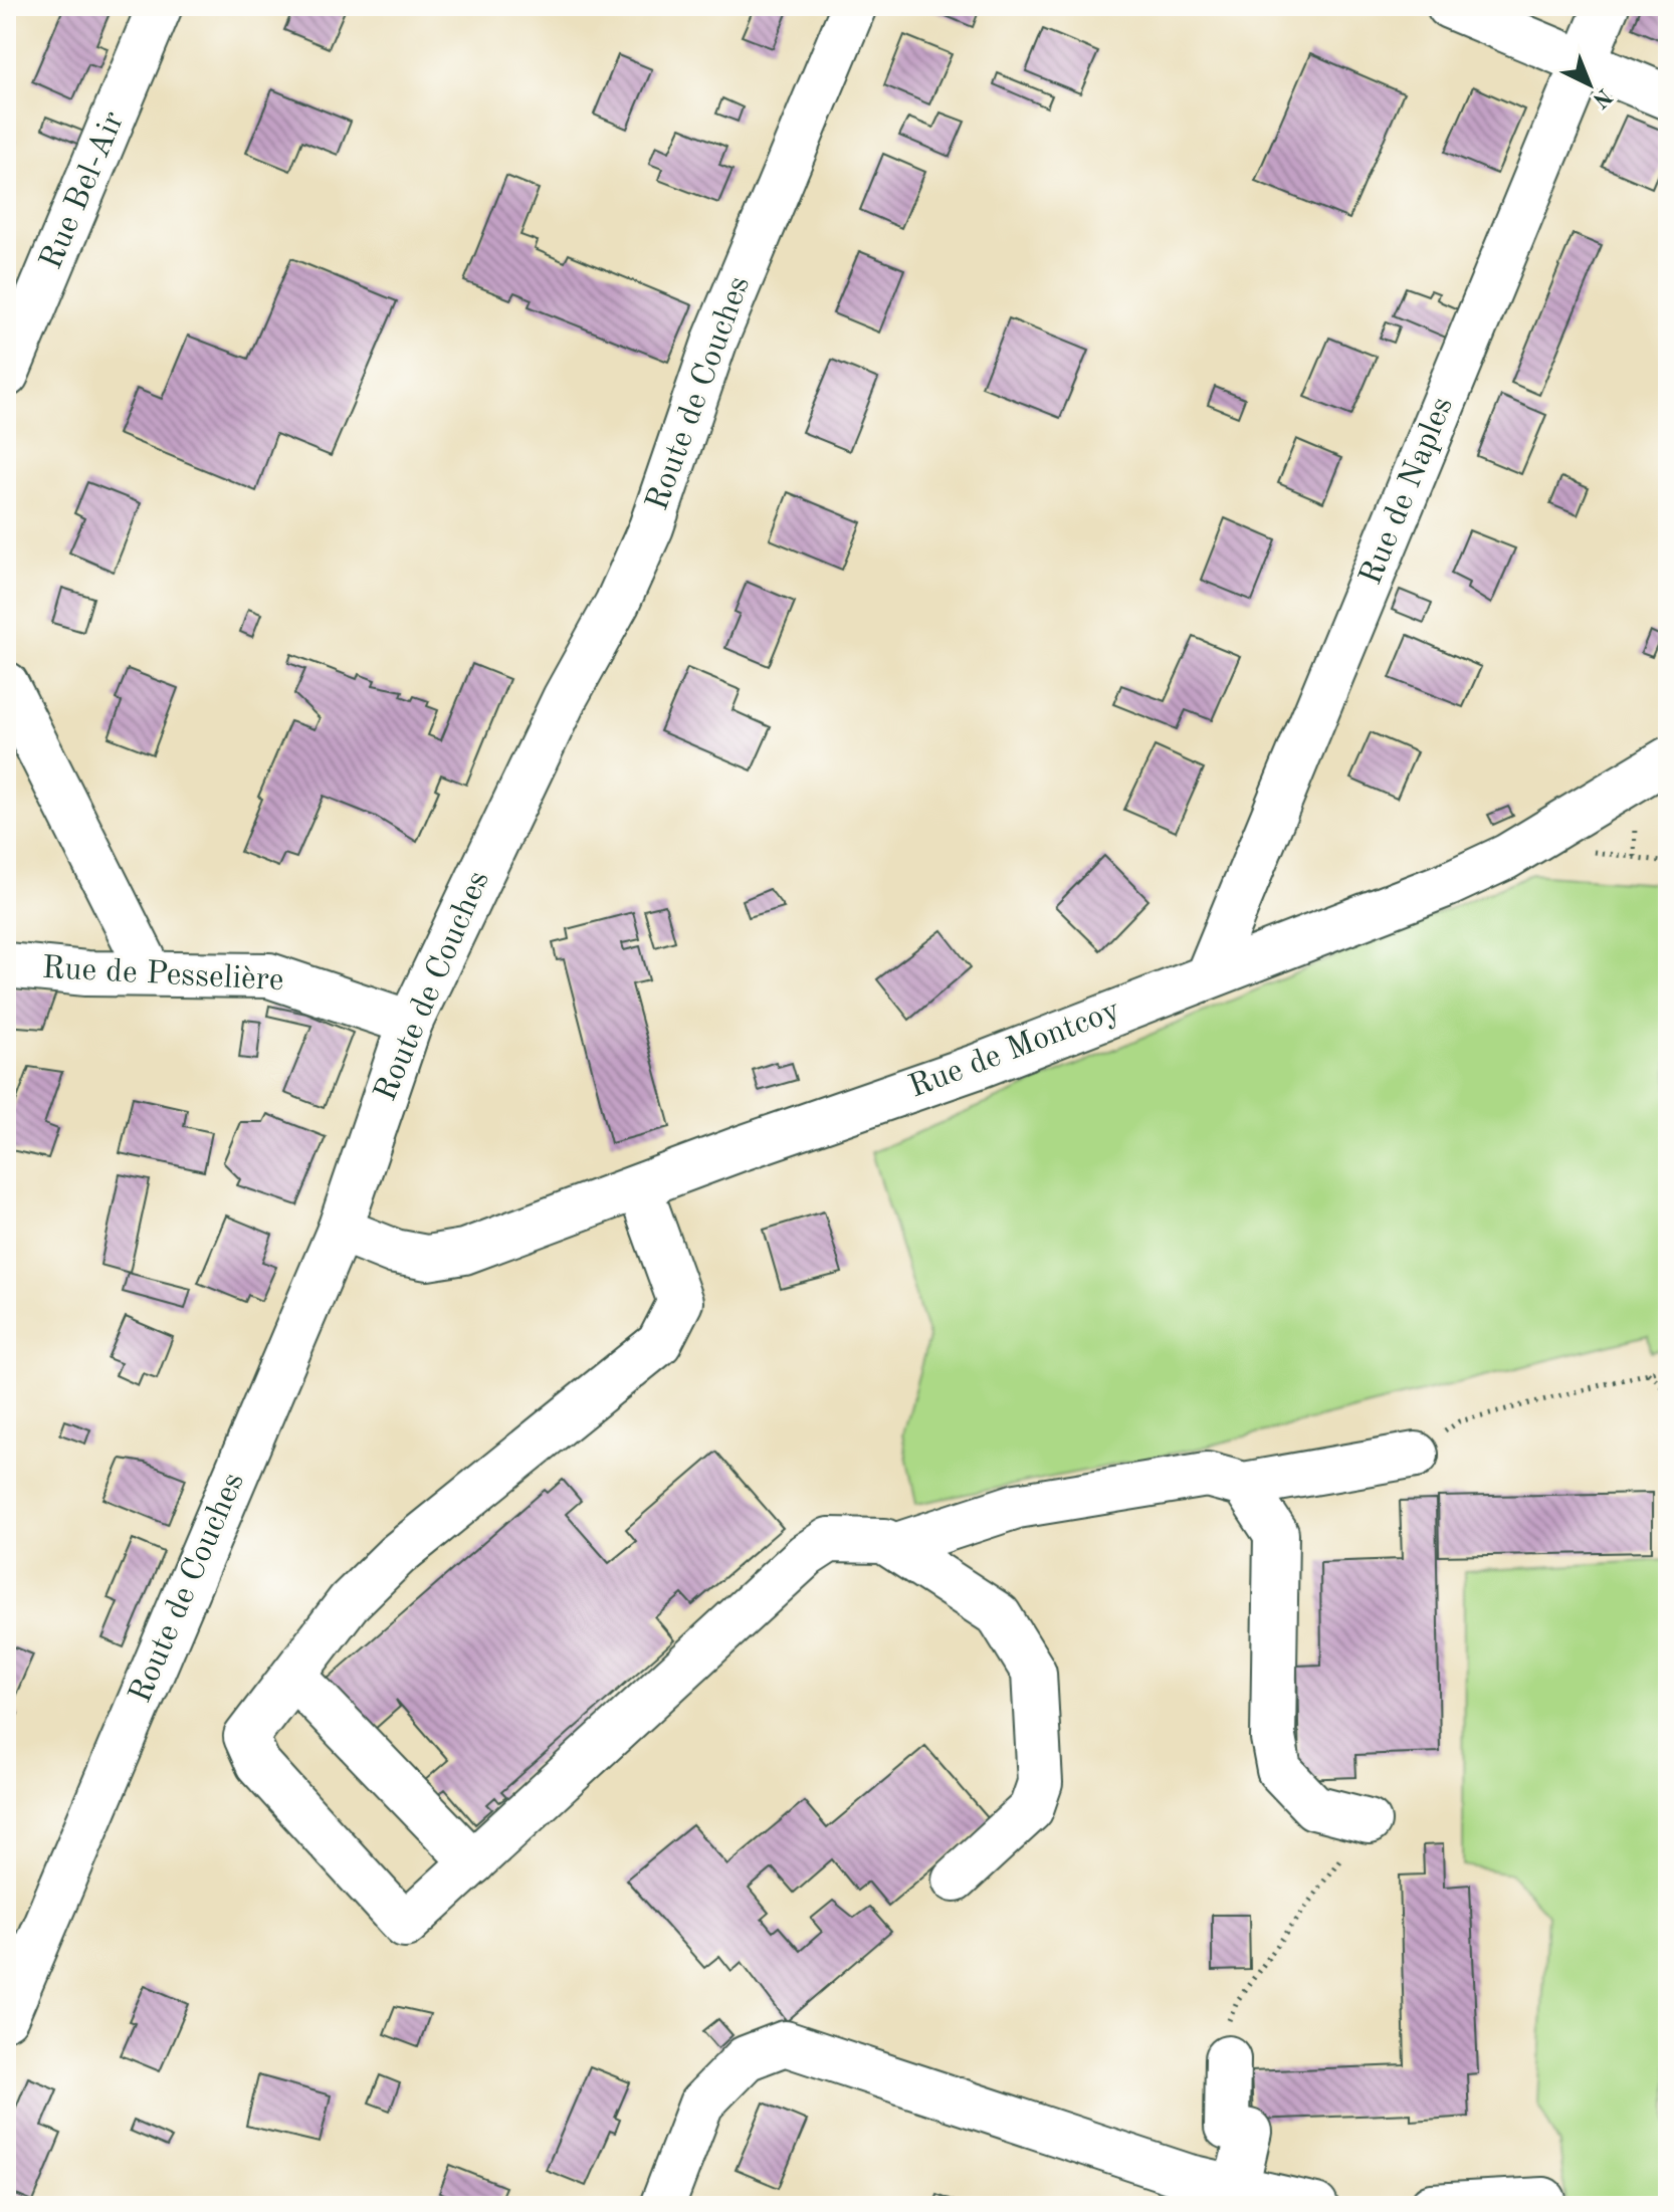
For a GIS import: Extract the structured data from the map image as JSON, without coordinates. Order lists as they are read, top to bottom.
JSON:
{
  "streets": {
    "street": [
      "Rue Bel-Air",
      "Route de Couches",
      "Rue de Naples",
      "Rue de Pesselière",
      "Rue de Montcoy"
    ]
  },
  "crossings": [
    ["Route de Couches", "Rue de Pesselière"],
    ["Route de Couches", "Rue de Montcoy"],
    ["Rue de Naples", "Rue de Montcoy"]
  ],
  "north": "bottom right"
}
